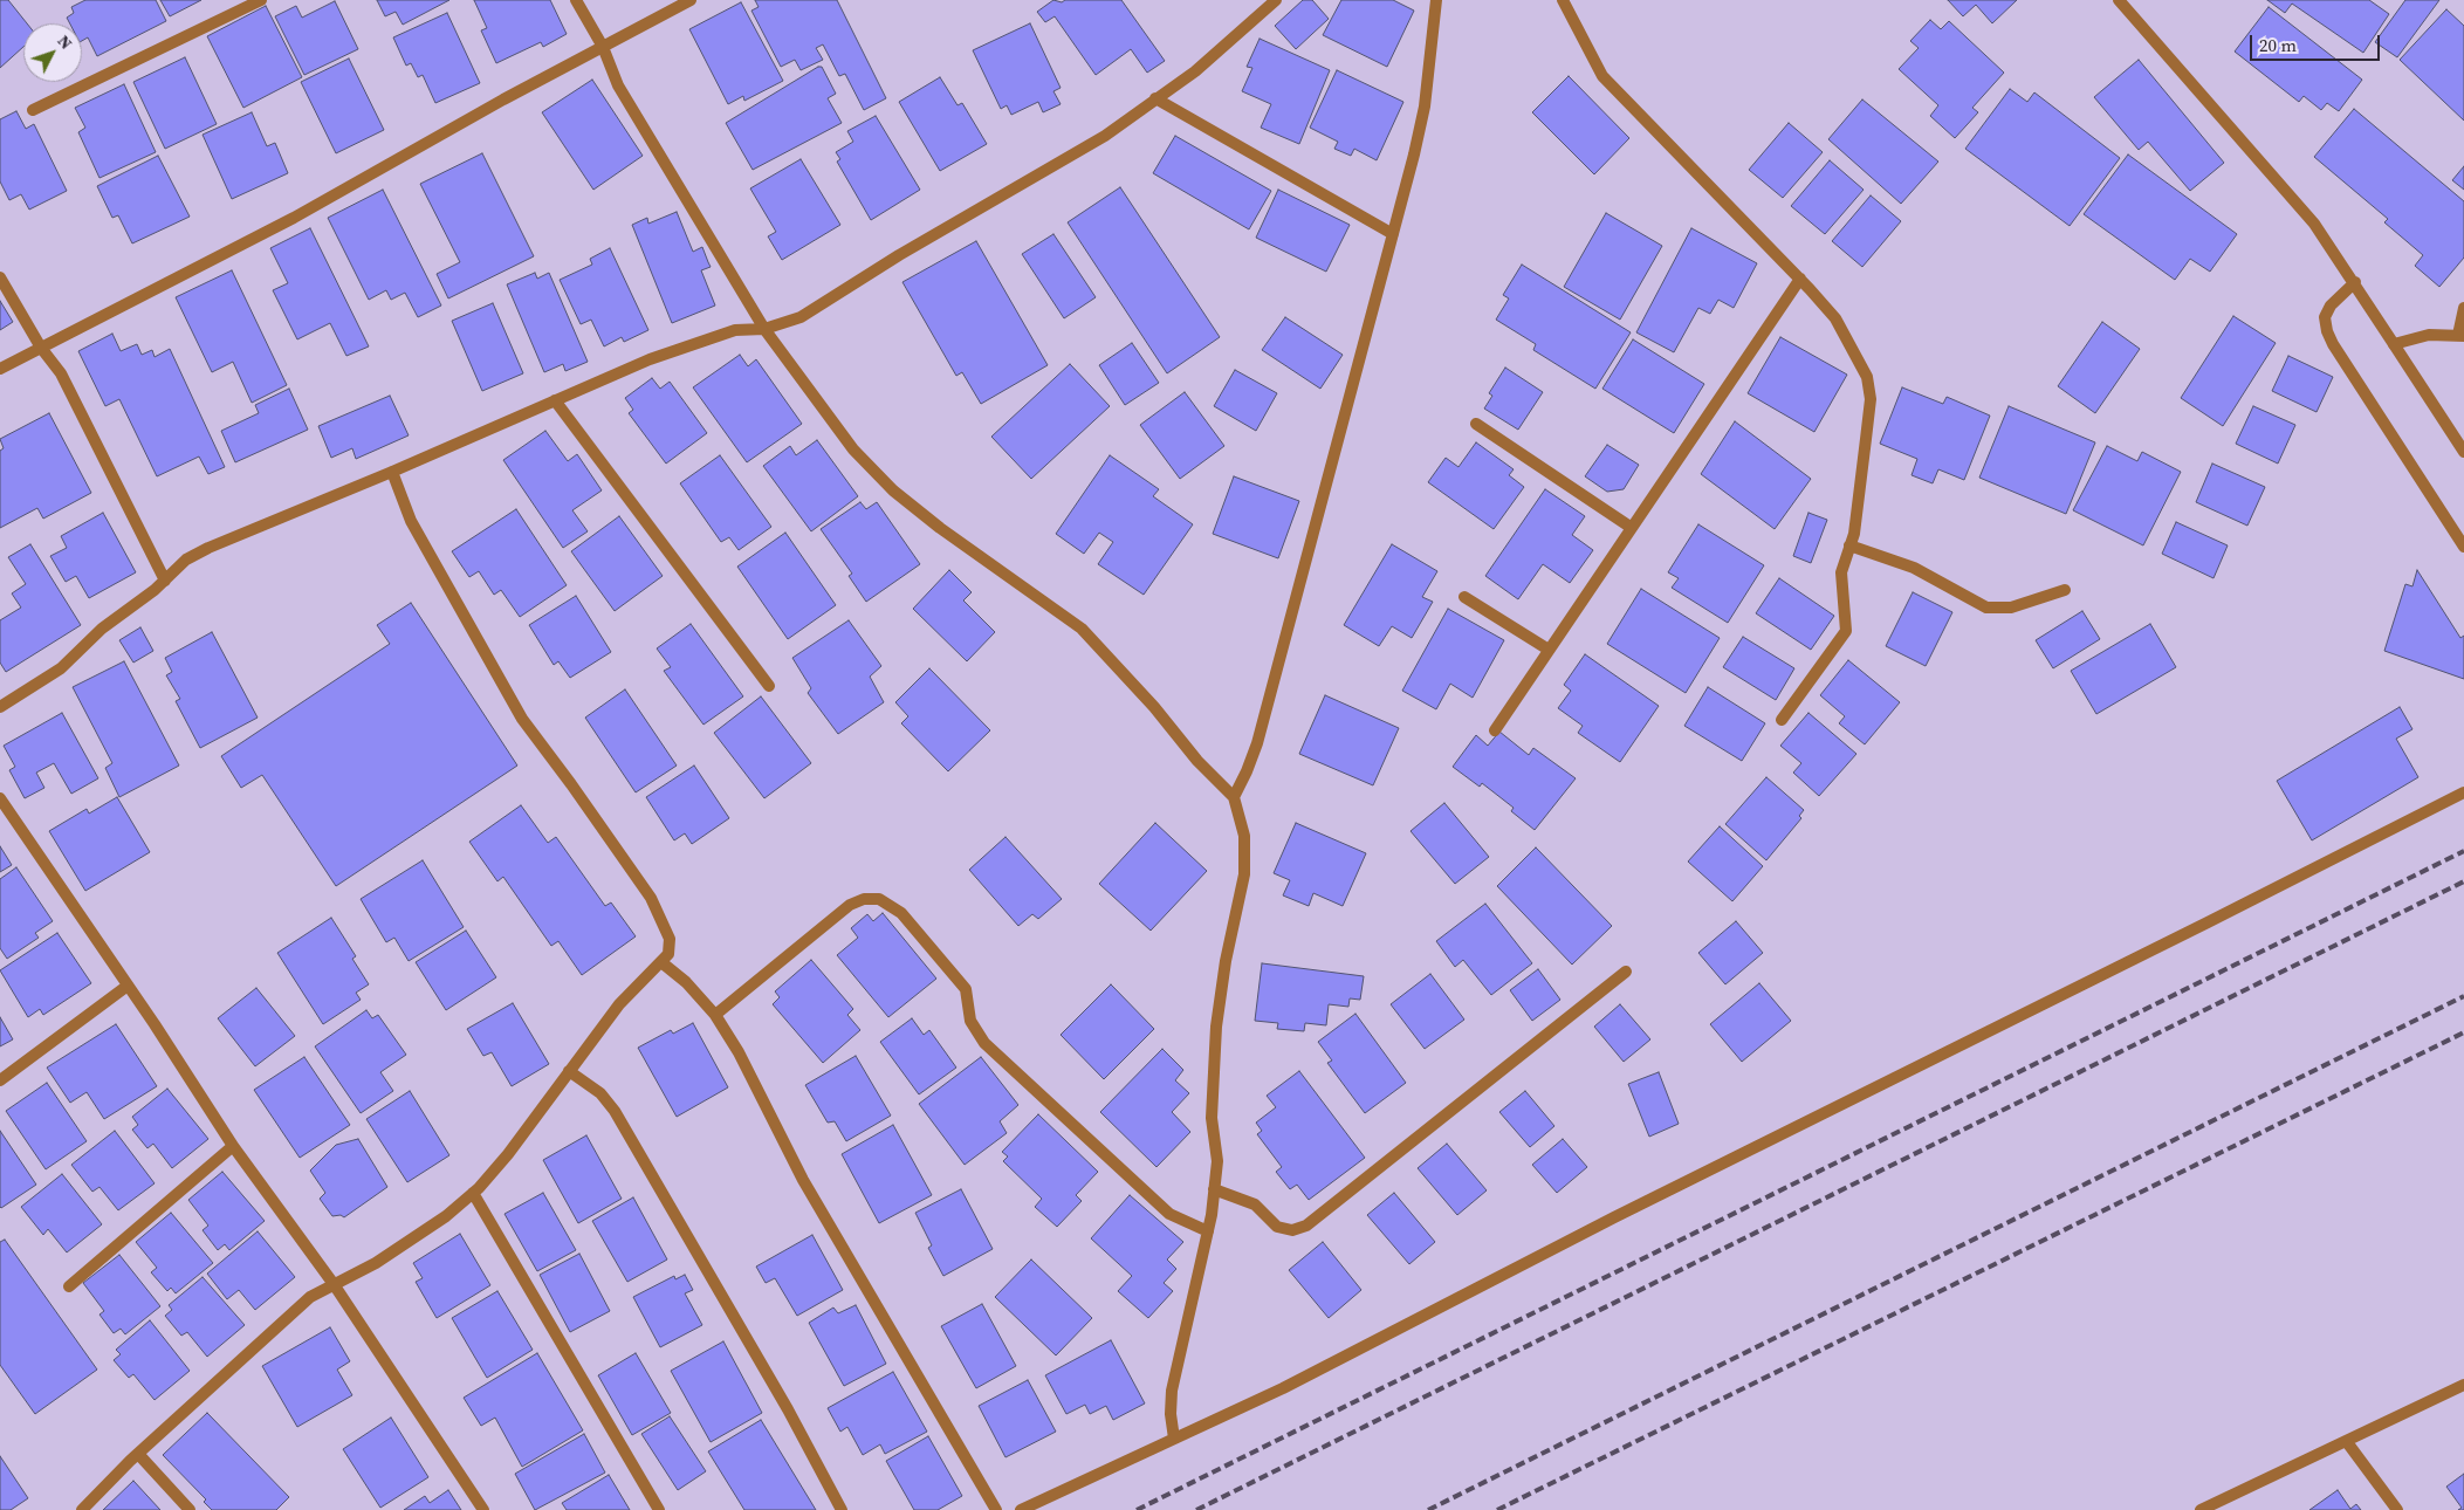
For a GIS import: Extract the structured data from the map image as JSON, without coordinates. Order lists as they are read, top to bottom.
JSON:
{
  "scale_bar": "20 m",
  "north": "top right"
}
